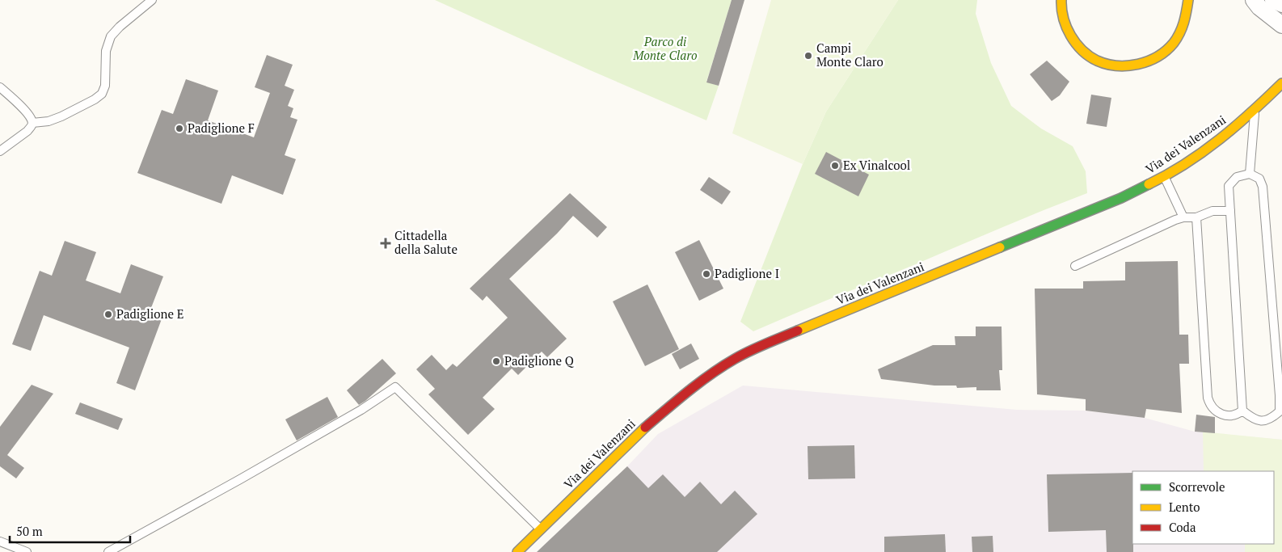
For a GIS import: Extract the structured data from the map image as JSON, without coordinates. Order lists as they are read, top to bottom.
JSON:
{
  "streets": {
    "street": ["Via dei Valenzani"]
  },
  "parks": ["Parco di Monte Claro"],
  "places": {
    "other": [
      "Campi Monte Claro",
      "Padiglione F",
      "Ex Vinalcool",
      "Padiglione I",
      "Padiglione E",
      "Padiglione Q"
    ],
    "health": ["Cittadella della Salute"]
  },
  "legend": ["Scorrevole", "Lento", "Coda"],
  "scale_bar": "50 m"
}
